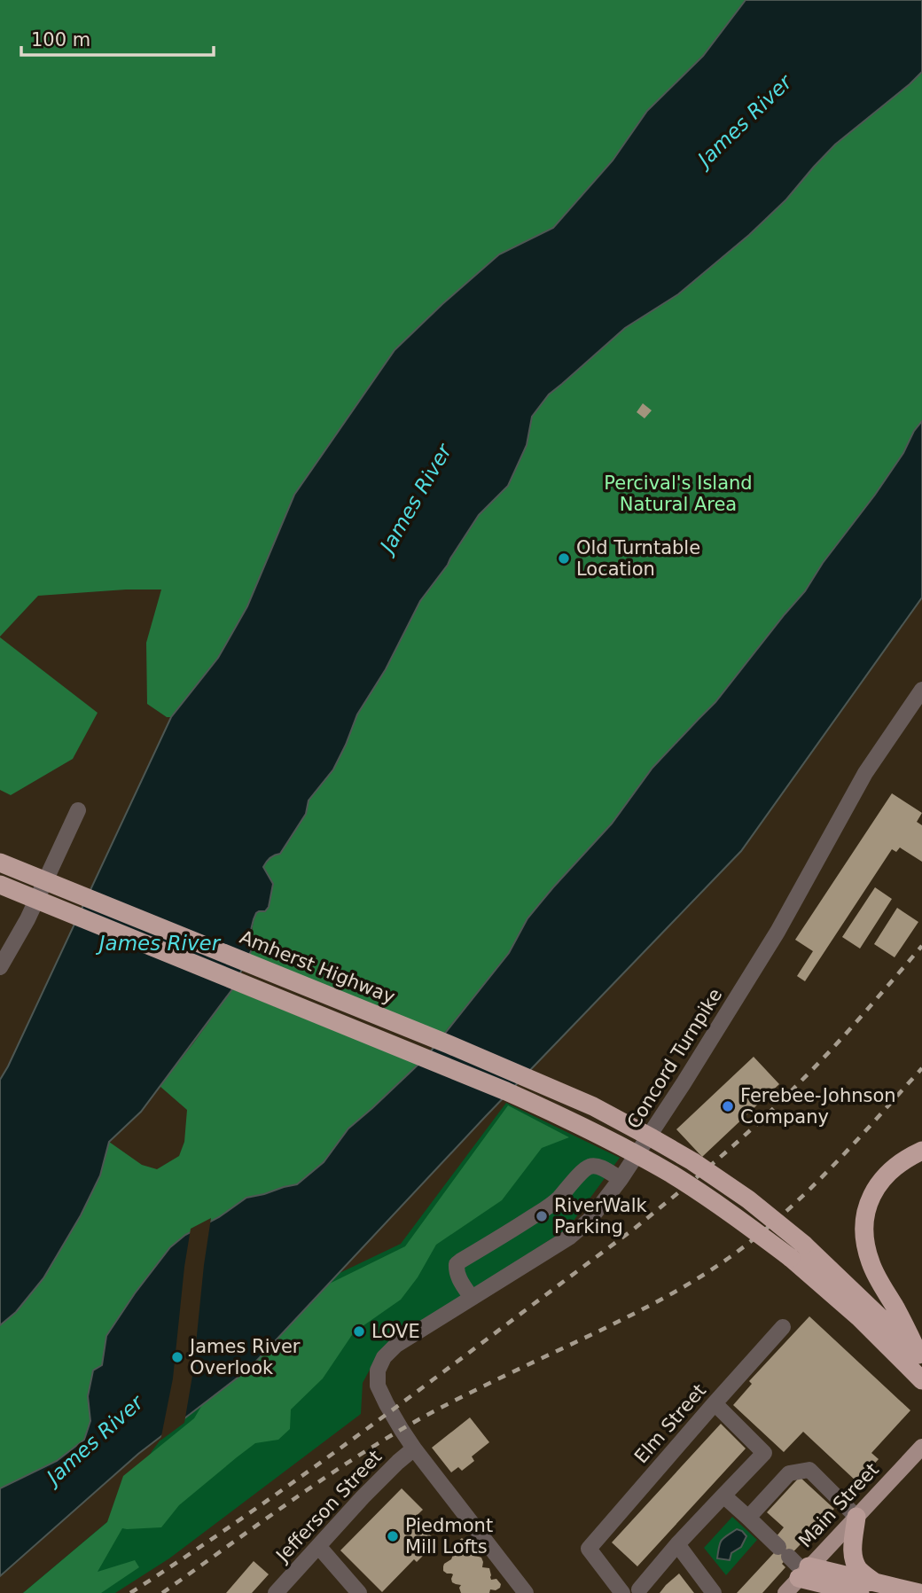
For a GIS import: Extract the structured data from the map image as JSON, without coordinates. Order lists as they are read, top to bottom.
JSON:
{
  "streets": {
    "highway": ["Amherst Highway"],
    "main road": ["Main Street"],
    "street": ["Concord Turnpike", "Elm Street", "Jefferson Street"]
  },
  "crossings": [
    ["Concord Turnpike", "Jefferson Street"]
  ],
  "water": ["James River"],
  "parks": ["Percival's Island Natural Area"],
  "places": [
    "Old Turntable Location",
    "Ferebee-Johnson Company",
    "RiverWalk Parking",
    "LOVE",
    "James River Overlook",
    "Piedmont Mill Lofts"
  ],
  "scale_bar": "100 m"
}
